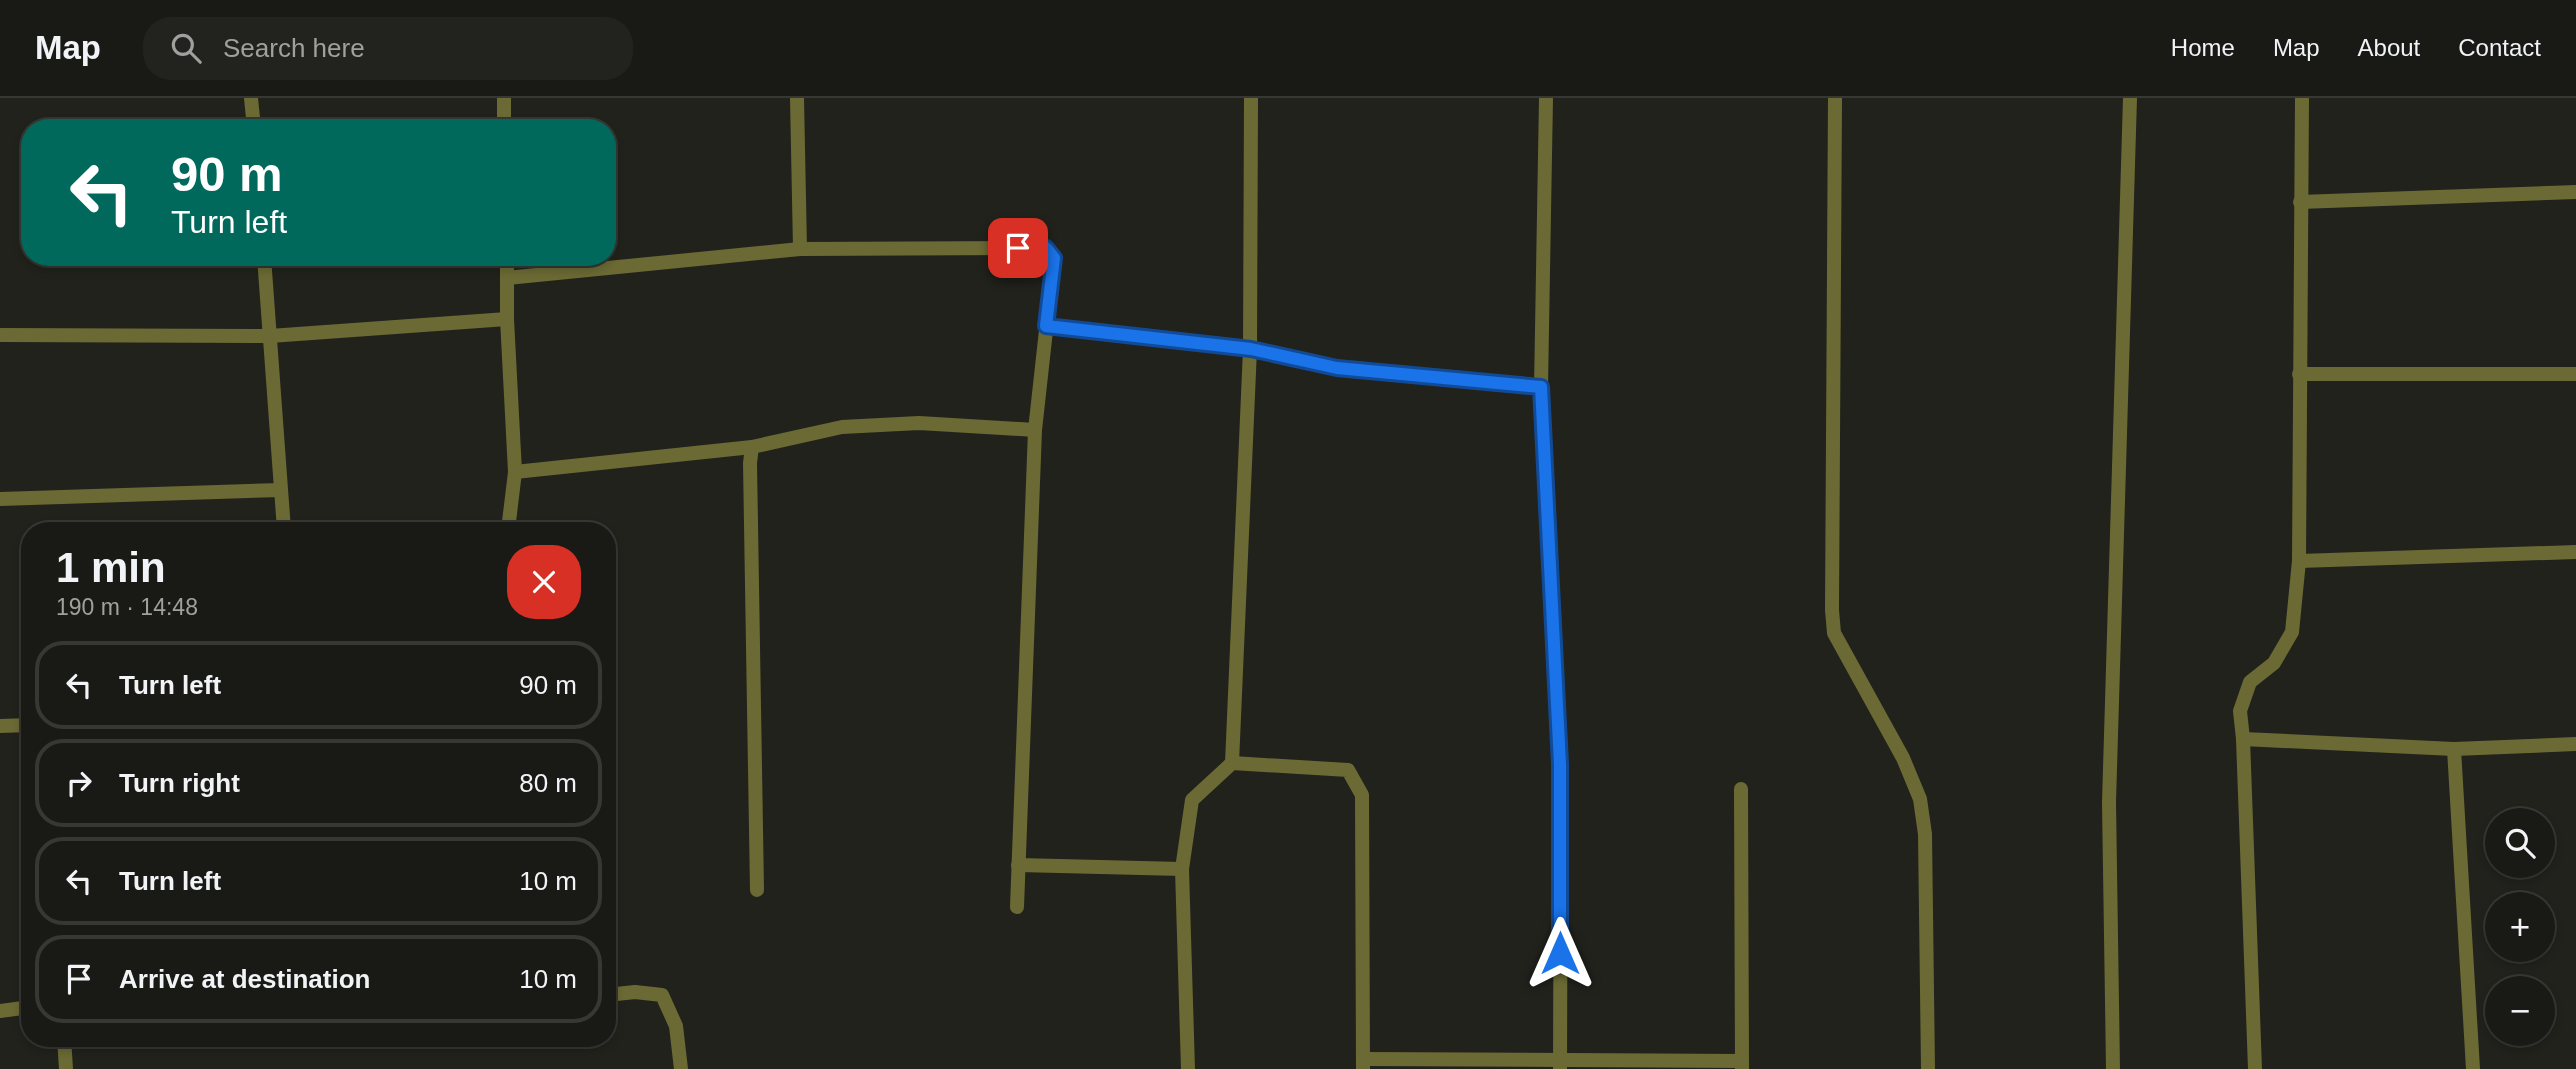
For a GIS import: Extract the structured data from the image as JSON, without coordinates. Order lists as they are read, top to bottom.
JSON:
{
  "page": {
    "header": "Map",
    "search": "Search here",
    "nav": [
      "Home",
      "Map",
      "About",
      "Contact"
    ],
    "turn": ["90 m", "Turn left"],
    "heading": ["1 min", "190 m · 14:48"],
    "list": [
      {
        "name": "Turn left",
        "value": "90 m"
      },
      {
        "name": "Turn right",
        "value": "80 m"
      },
      {
        "name": "Turn left",
        "value": "10 m"
      },
      {
        "name": "Arrive at destination",
        "value": "10 m"
      }
    ],
    "map_buttons": ["+", "−"]
  }
}
